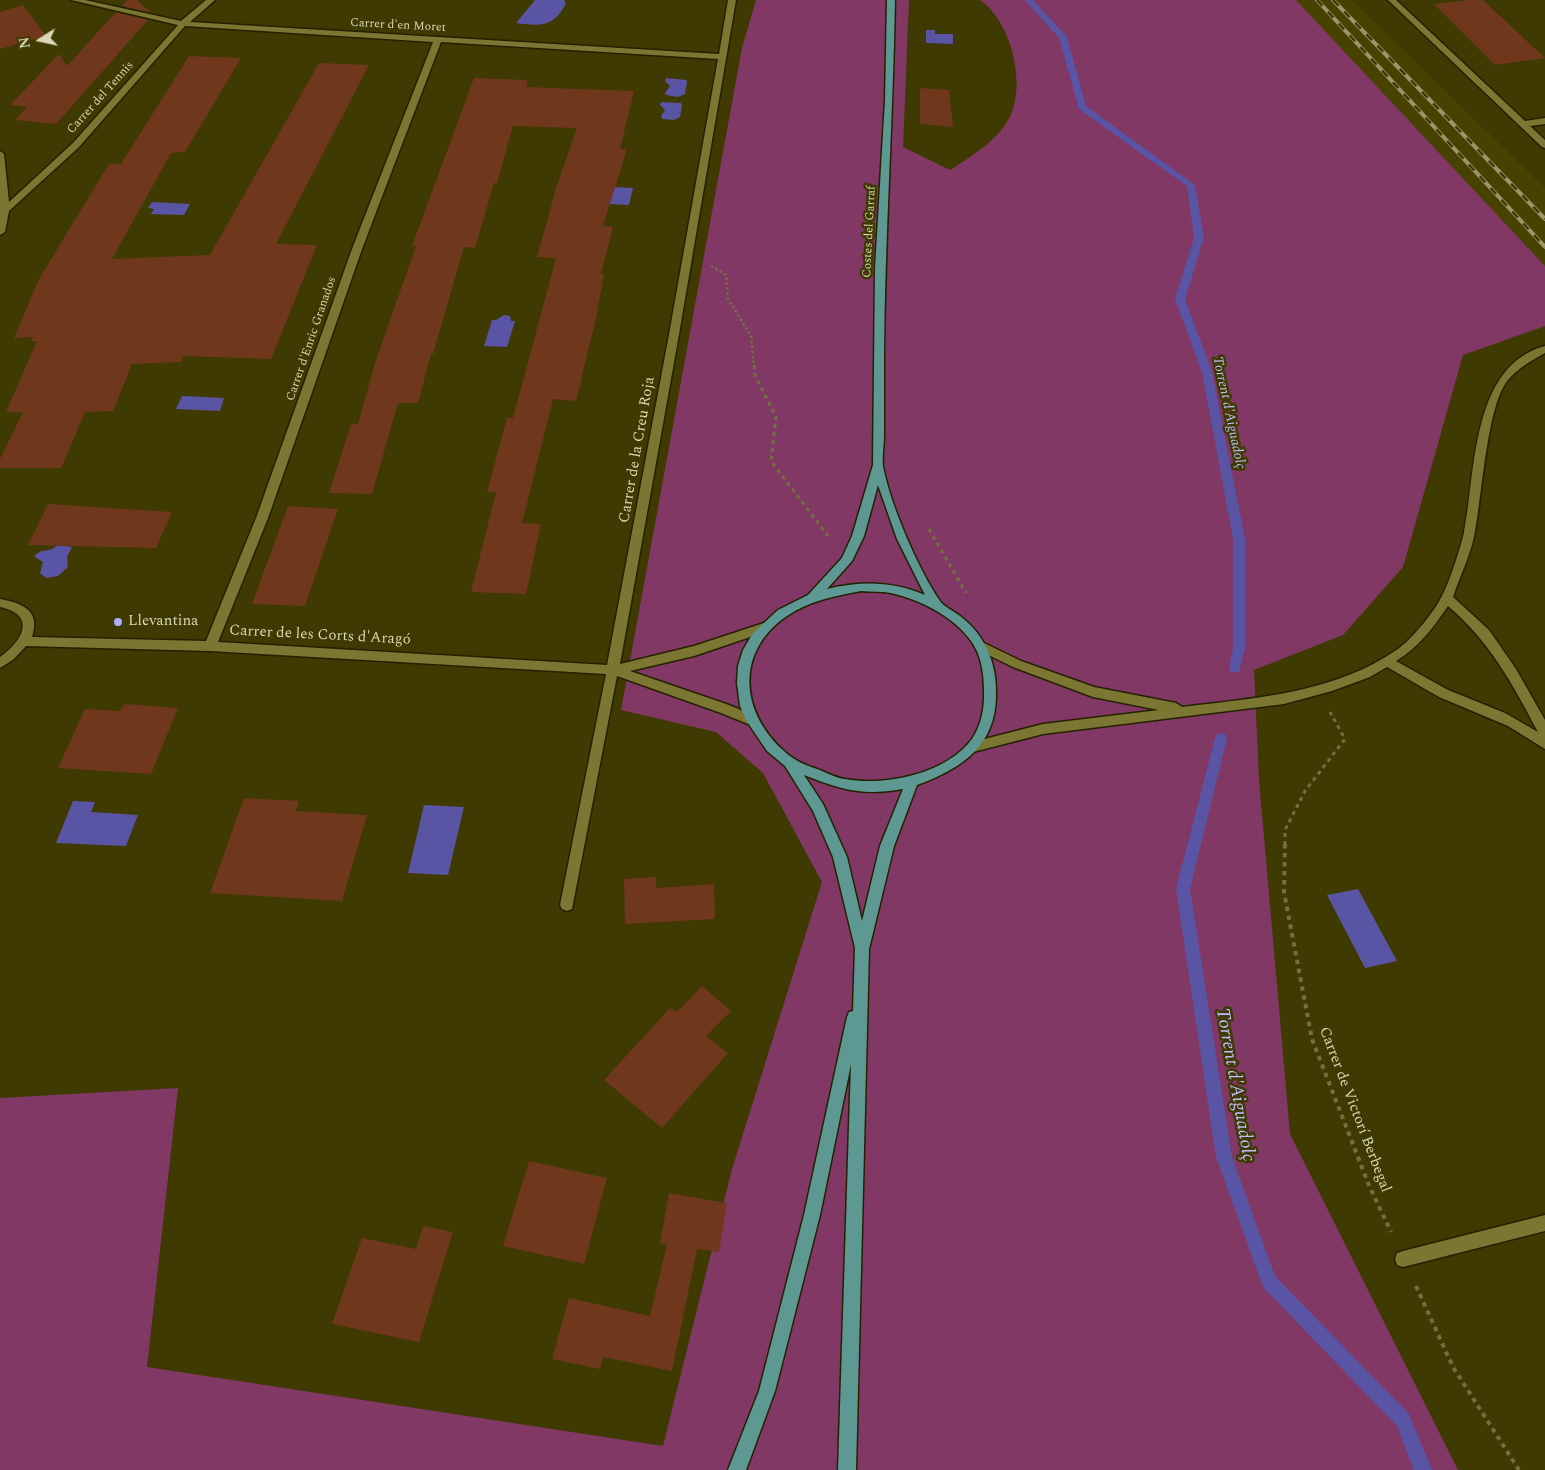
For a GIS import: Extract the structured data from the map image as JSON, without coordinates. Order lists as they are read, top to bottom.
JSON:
{
  "streets": {
    "main road": ["Costes del Garraf"],
    "street": [
      "Carrer d'en Moret",
      "Carrer del Tennis",
      "Carrer d'Enric Granados",
      "Carrer de la Creu Roja",
      "Carrer de les Corts d'Aragó"
    ],
    "path": ["Carrer de Victorí Berbegal"]
  },
  "crossings": [
    ["Carrer d'en Moret", "Carrer del Tennis"],
    ["Carrer d'en Moret", "Carrer d'Enric Granados"],
    ["Carrer d'en Moret", "Carrer de la Creu Roja"],
    ["Carrer d'Enric Granados", "Carrer de les Corts d'Aragó"],
    ["Carrer de la Creu Roja", "Carrer de les Corts d'Aragó"]
  ],
  "water": ["Torrent d'Aiguadolç"],
  "places": ["Llevantina"],
  "north": "left"
}
